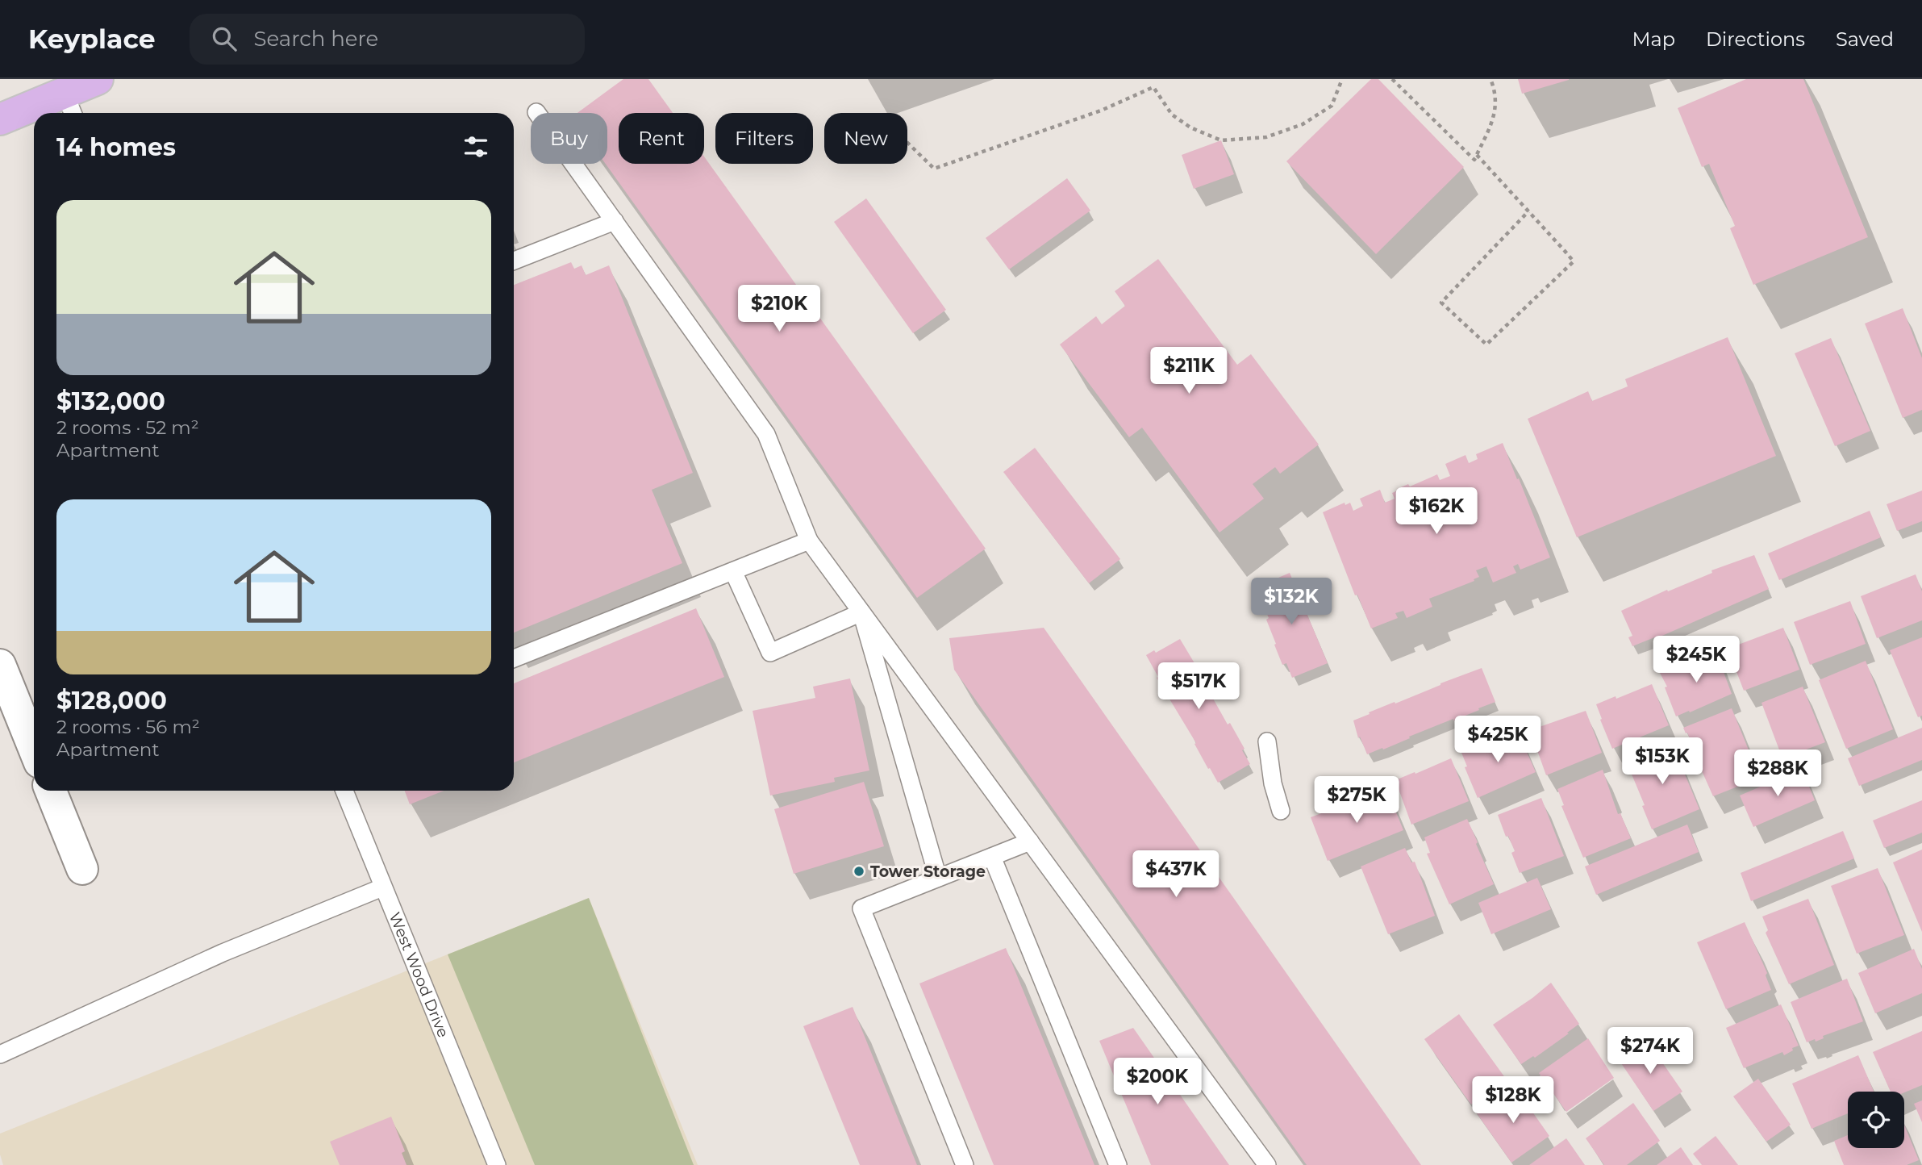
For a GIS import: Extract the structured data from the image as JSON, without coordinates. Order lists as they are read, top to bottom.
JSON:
{
  "streets": {
    "lane": ["West Wood Drive"]
  },
  "places": ["Tower Storage"],
  "page": {
    "header": "Keyplace",
    "search": "Search here",
    "nav": ["Map", "Directions", "Saved"],
    "chip": [
      "Buy",
      "Rent",
      "Filters",
      "New"
    ],
    "heading": "14 homes",
    "list": [
      {
        "name": "$132,000",
        "note": "2 rooms · 52 m² · Apartment"
      },
      {
        "name": "$128,000",
        "note": "2 rooms · 56 m² · Apartment"
      }
    ],
    "price": [
      "$210K",
      "$211K",
      "$162K",
      "$132K",
      "$245K",
      "$517K",
      "$425K",
      "$153K",
      "$288K",
      "$275K",
      "$437K",
      "$274K",
      "$200K",
      "$128K"
    ]
  }
}
